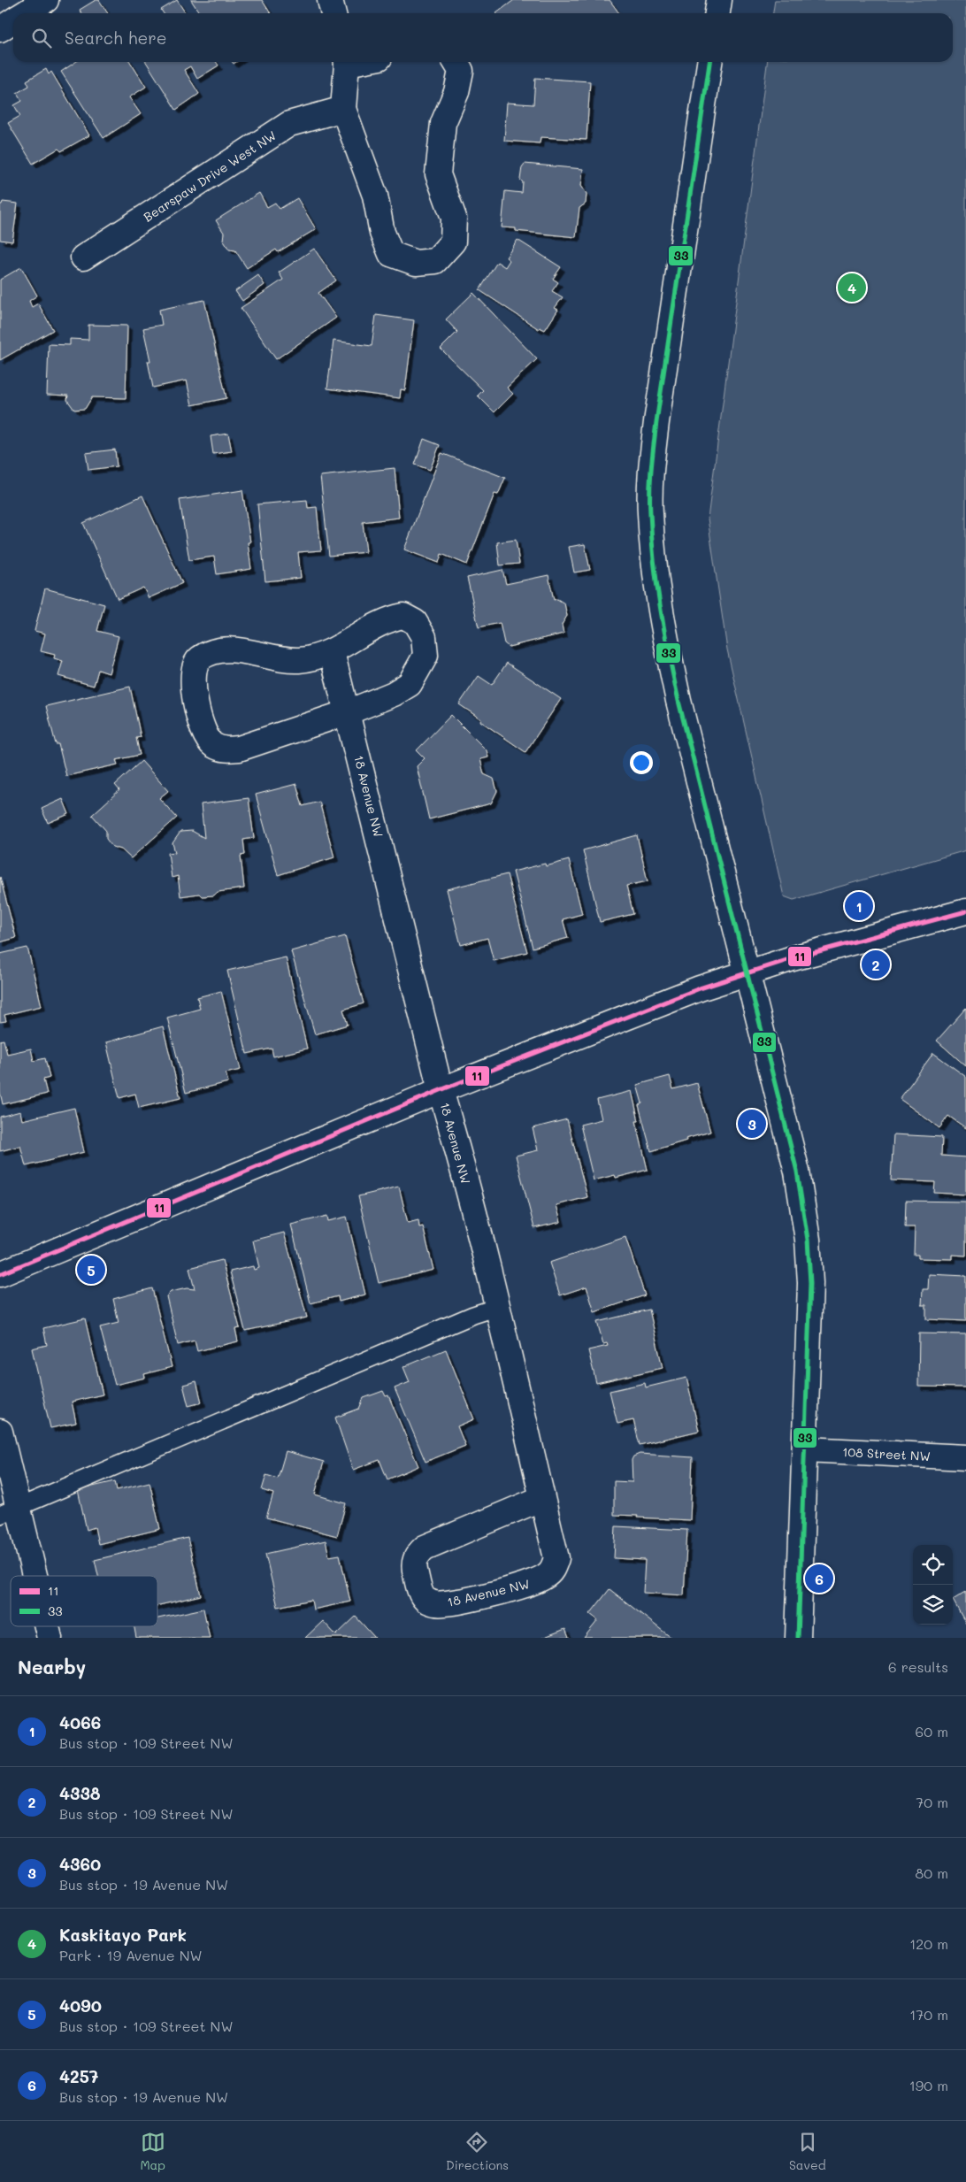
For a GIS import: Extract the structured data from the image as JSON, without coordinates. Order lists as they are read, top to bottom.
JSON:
{
  "streets": {
    "street": ["Bearspaw Drive West NW", "18 Avenue NW", "108 Street NW"]
  },
  "lines": ["transit line 33", "transit line 11"],
  "legend": ["11", "33"],
  "page": {
    "search": "Search here",
    "pins": [
      "4",
      "1",
      "2",
      "3",
      "5",
      "6"
    ],
    "heading": ["Nearby", "6 results"],
    "list": [
      {
        "mark": "1",
        "name": "4066",
        "note": "Bus stop · 109 Street NW",
        "value": "60 m"
      },
      {
        "mark": "2",
        "name": "4338",
        "note": "Bus stop · 109 Street NW",
        "value": "70 m"
      },
      {
        "mark": "3",
        "name": "4360",
        "note": "Bus stop · 19 Avenue NW",
        "value": "80 m"
      },
      {
        "mark": "4",
        "name": "Kaskitayo Park",
        "note": "Park · 19 Avenue NW",
        "value": "120 m"
      },
      {
        "mark": "5",
        "name": "4090",
        "note": "Bus stop · 109 Street NW",
        "value": "170 m"
      },
      {
        "mark": "6",
        "name": "4257",
        "note": "Bus stop · 19 Avenue NW",
        "value": "190 m"
      }
    ],
    "nav": ["Map", "Directions", "Saved"]
  }
}
